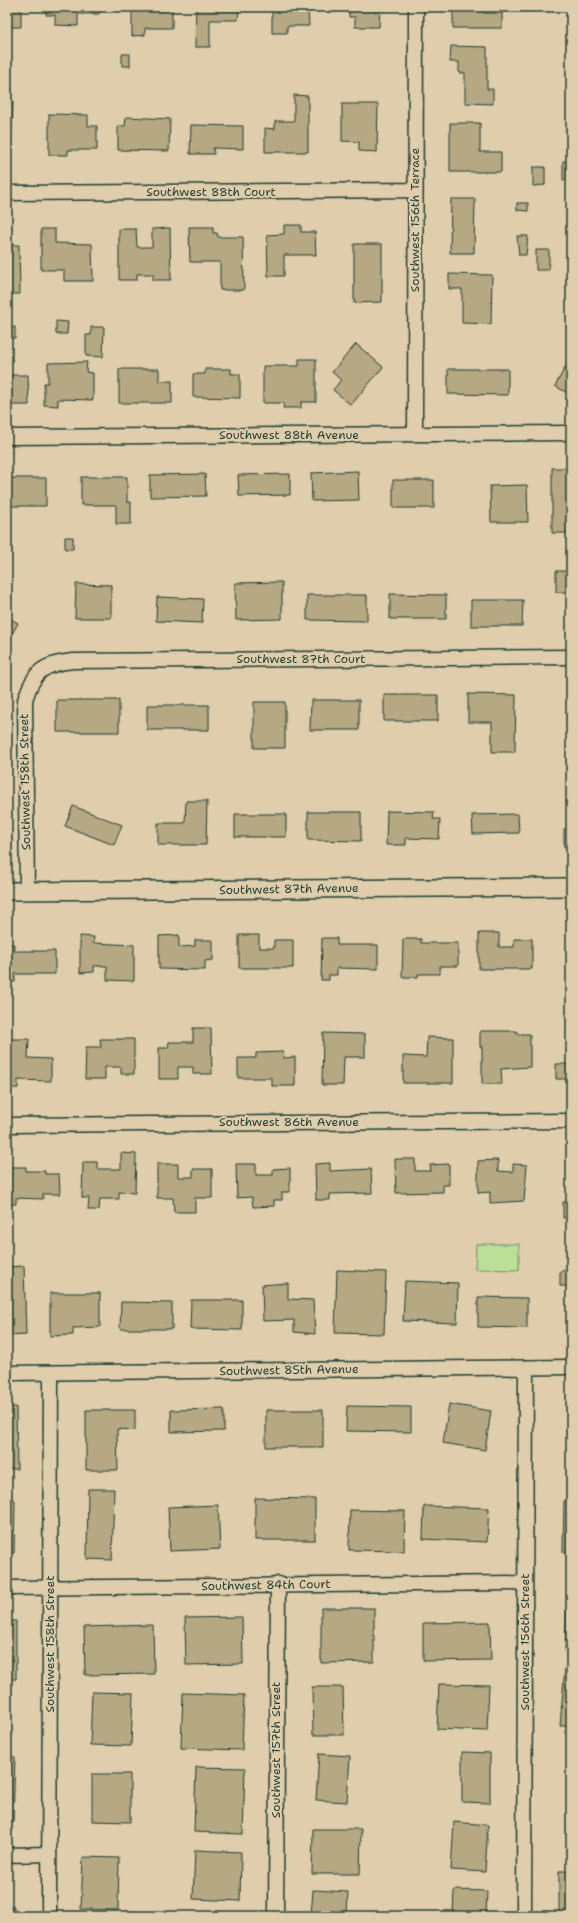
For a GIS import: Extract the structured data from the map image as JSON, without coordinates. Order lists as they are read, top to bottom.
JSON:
{
  "streets": {
    "street": [
      "Southwest 88th Court",
      "Southwest 156th Terrace",
      "Southwest 88th Avenue",
      "Southwest 87th Court",
      "Southwest 158th Street",
      "Southwest 87th Avenue",
      "Southwest 86th Avenue",
      "Southwest 85th Avenue",
      "Southwest 84th Court",
      "Southwest 156th Street",
      "Southwest 157th Street"
    ]
  },
  "crossings": [
    ["Southwest 88th Court", "Southwest 156th Terrace"],
    ["Southwest 156th Terrace", "Southwest 88th Avenue"],
    ["Southwest 87th Court", "Southwest 158th Street"],
    ["Southwest 158th Street", "Southwest 87th Avenue"],
    ["Southwest 158th Street", "Southwest 85th Avenue"],
    ["Southwest 158th Street", "Southwest 84th Court"],
    ["Southwest 85th Avenue", "Southwest 156th Street"],
    ["Southwest 84th Court", "Southwest 156th Street"],
    ["Southwest 84th Court", "Southwest 157th Street"]
  ]
}
